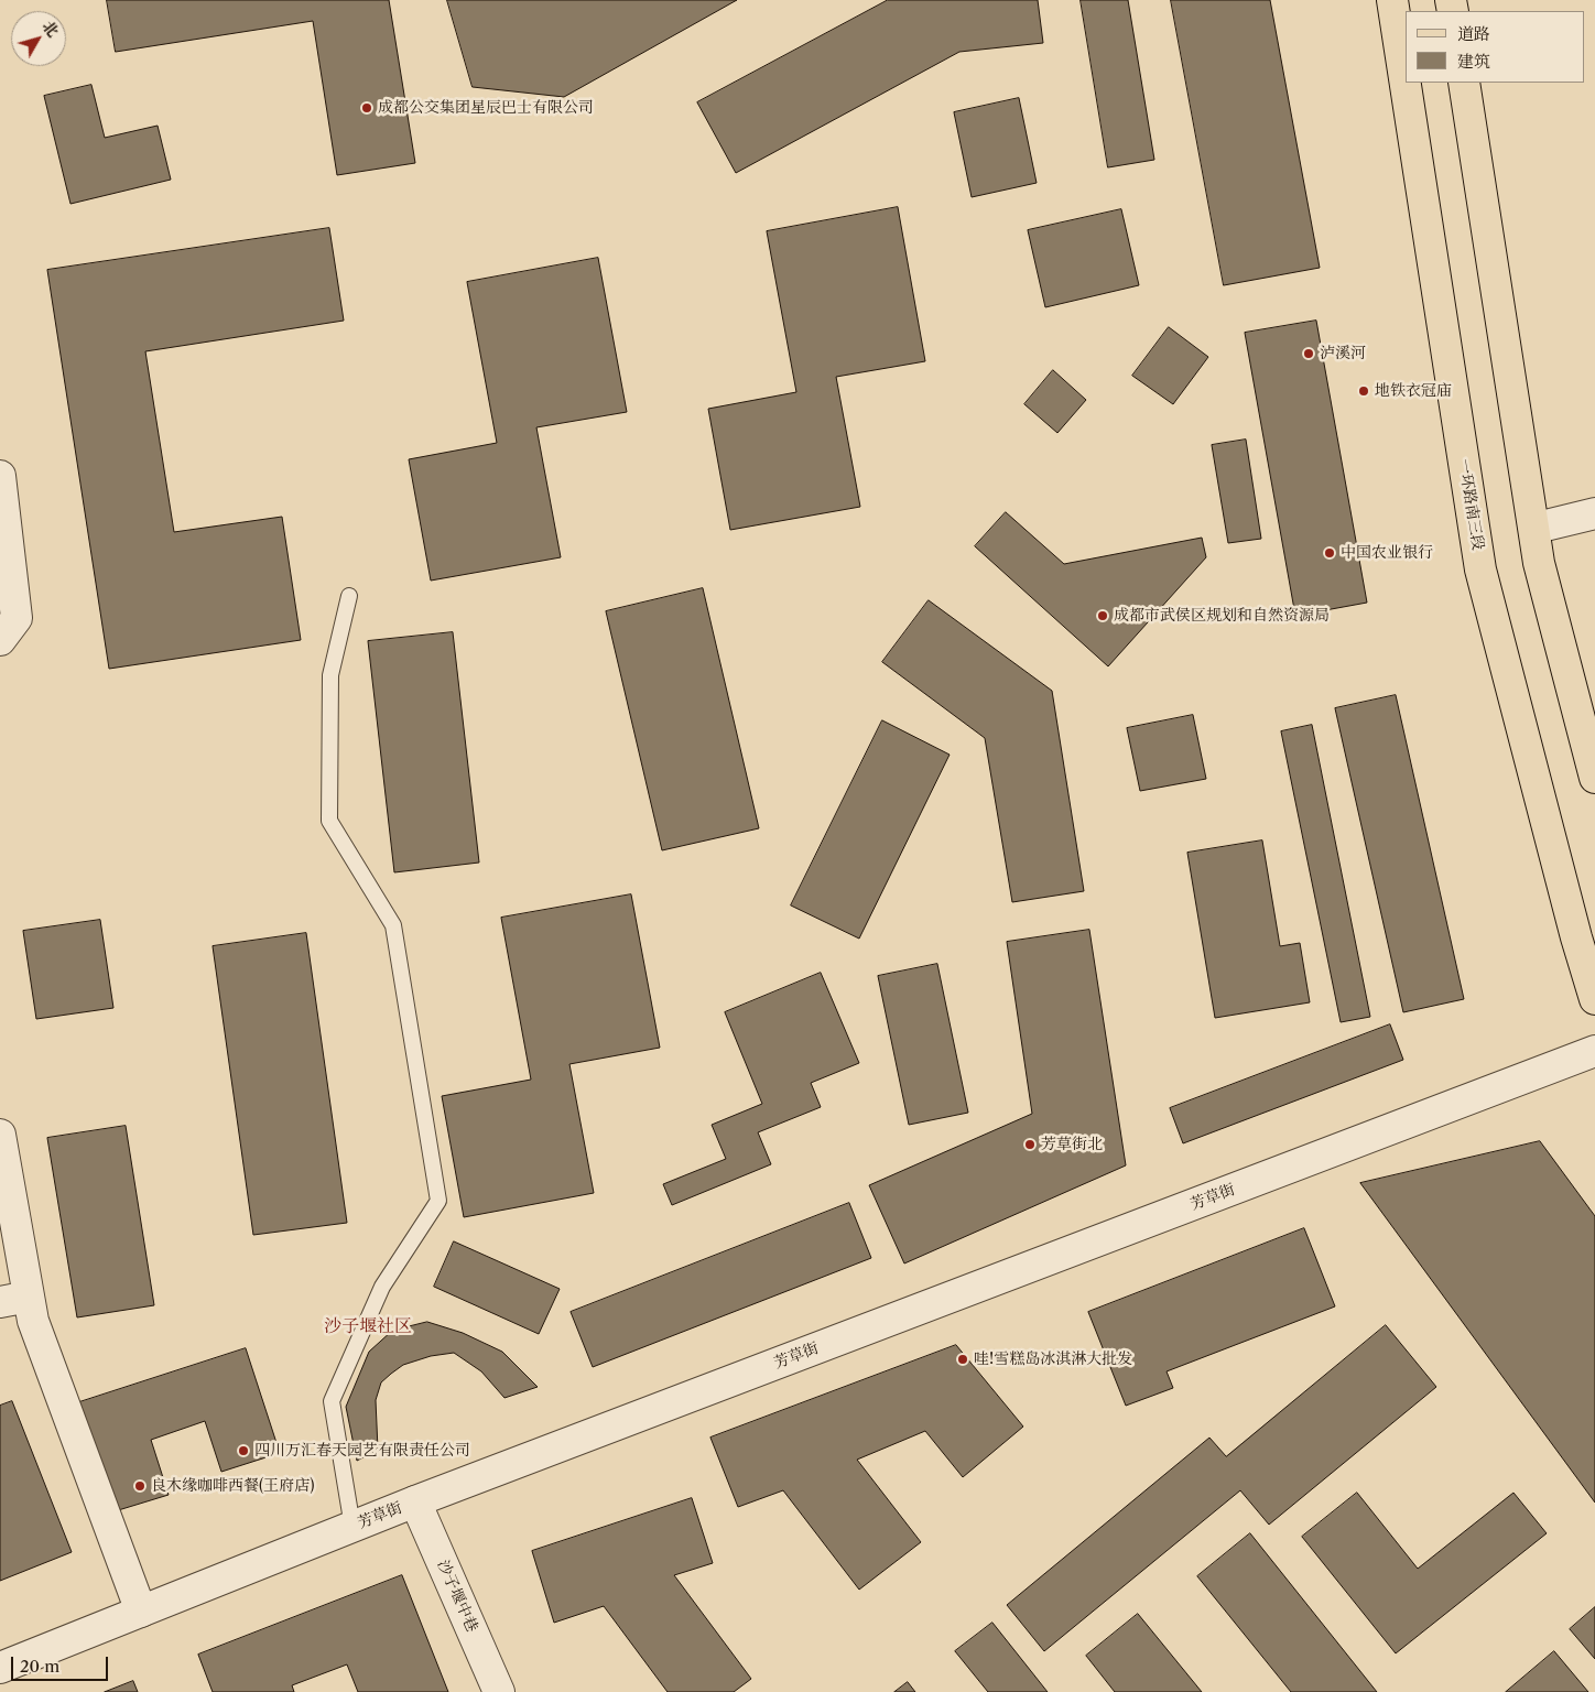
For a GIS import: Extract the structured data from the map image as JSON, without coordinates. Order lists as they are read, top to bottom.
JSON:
{
  "streets": {
    "main road": ["一环路南三段"],
    "street": ["芳草街", "沙子堰中巷"]
  },
  "crossings": [
    ["芳草街", "沙子堰中巷"]
  ],
  "districts": ["沙子堰社区"],
  "places": [
    "成都公交集团星辰巴士有限公司",
    "泸溪河",
    "地铁衣冠庙",
    "中国农业银行",
    "成都市武侯区规划和自然资源局",
    "芳草街北",
    "哇!雪糕岛冰淇淋大批发",
    "四川万汇春天园艺有限责任公司",
    "良木缘咖啡西餐(王府店)"
  ],
  "legend": ["道路", "建筑"],
  "scale_bar": "20 m",
  "north": "top right"
}
